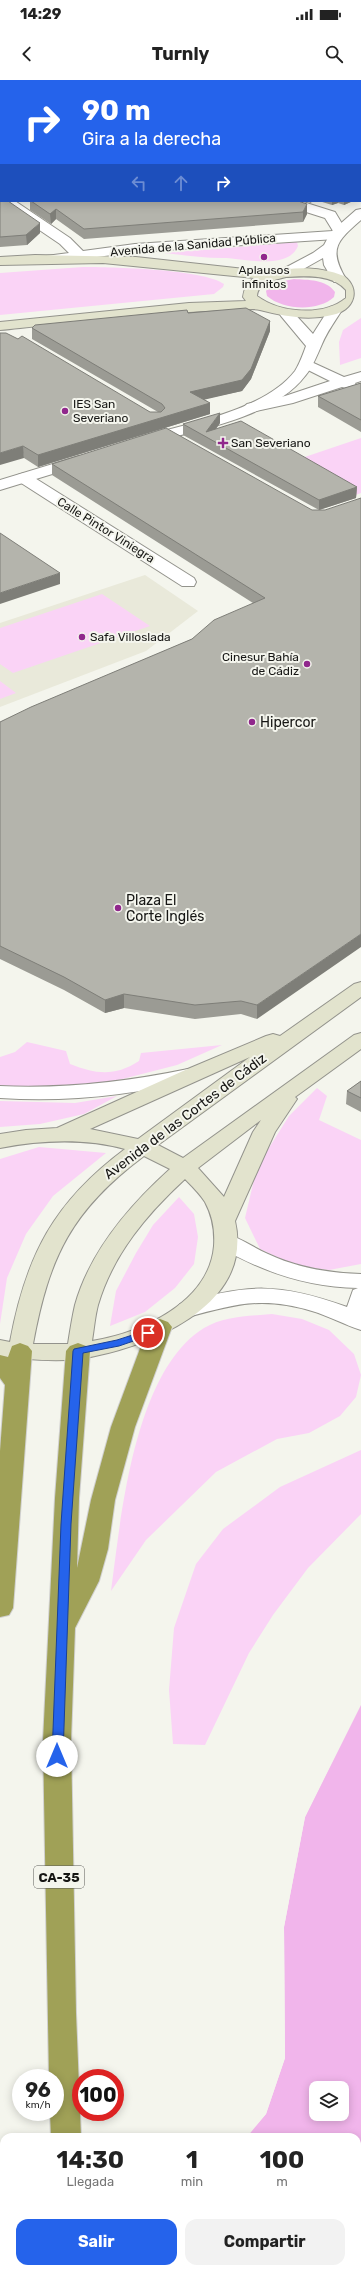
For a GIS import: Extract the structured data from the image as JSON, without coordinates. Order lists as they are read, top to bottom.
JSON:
{
  "streets": {
    "highway": ["CA-35"],
    "main road": ["Avenida de la Sanidad Pública", "Avenida de las Cortes de Cádiz"],
    "street": ["Calle Pintor Viniegra"]
  },
  "places": {
    "other": [
      "Aplausos infinitos",
      "IES San Severiano",
      "Safa Villoslada",
      "Cinesur Bahía de Cádiz",
      "Hipercor",
      "Plaza El Corte Inglés"
    ],
    "health": ["San Severiano"]
  },
  "page": {
    "status": "14:29",
    "header": "Turnly",
    "turn": ["90 m", "Gira a la derecha"],
    "speed": "96 km/h",
    "limit": "100",
    "eta": [
      "14:30",
      "Llegada",
      "1",
      "min",
      "100",
      "m"
    ],
    "buttons": ["Salir", "Compartir"]
  }
}
